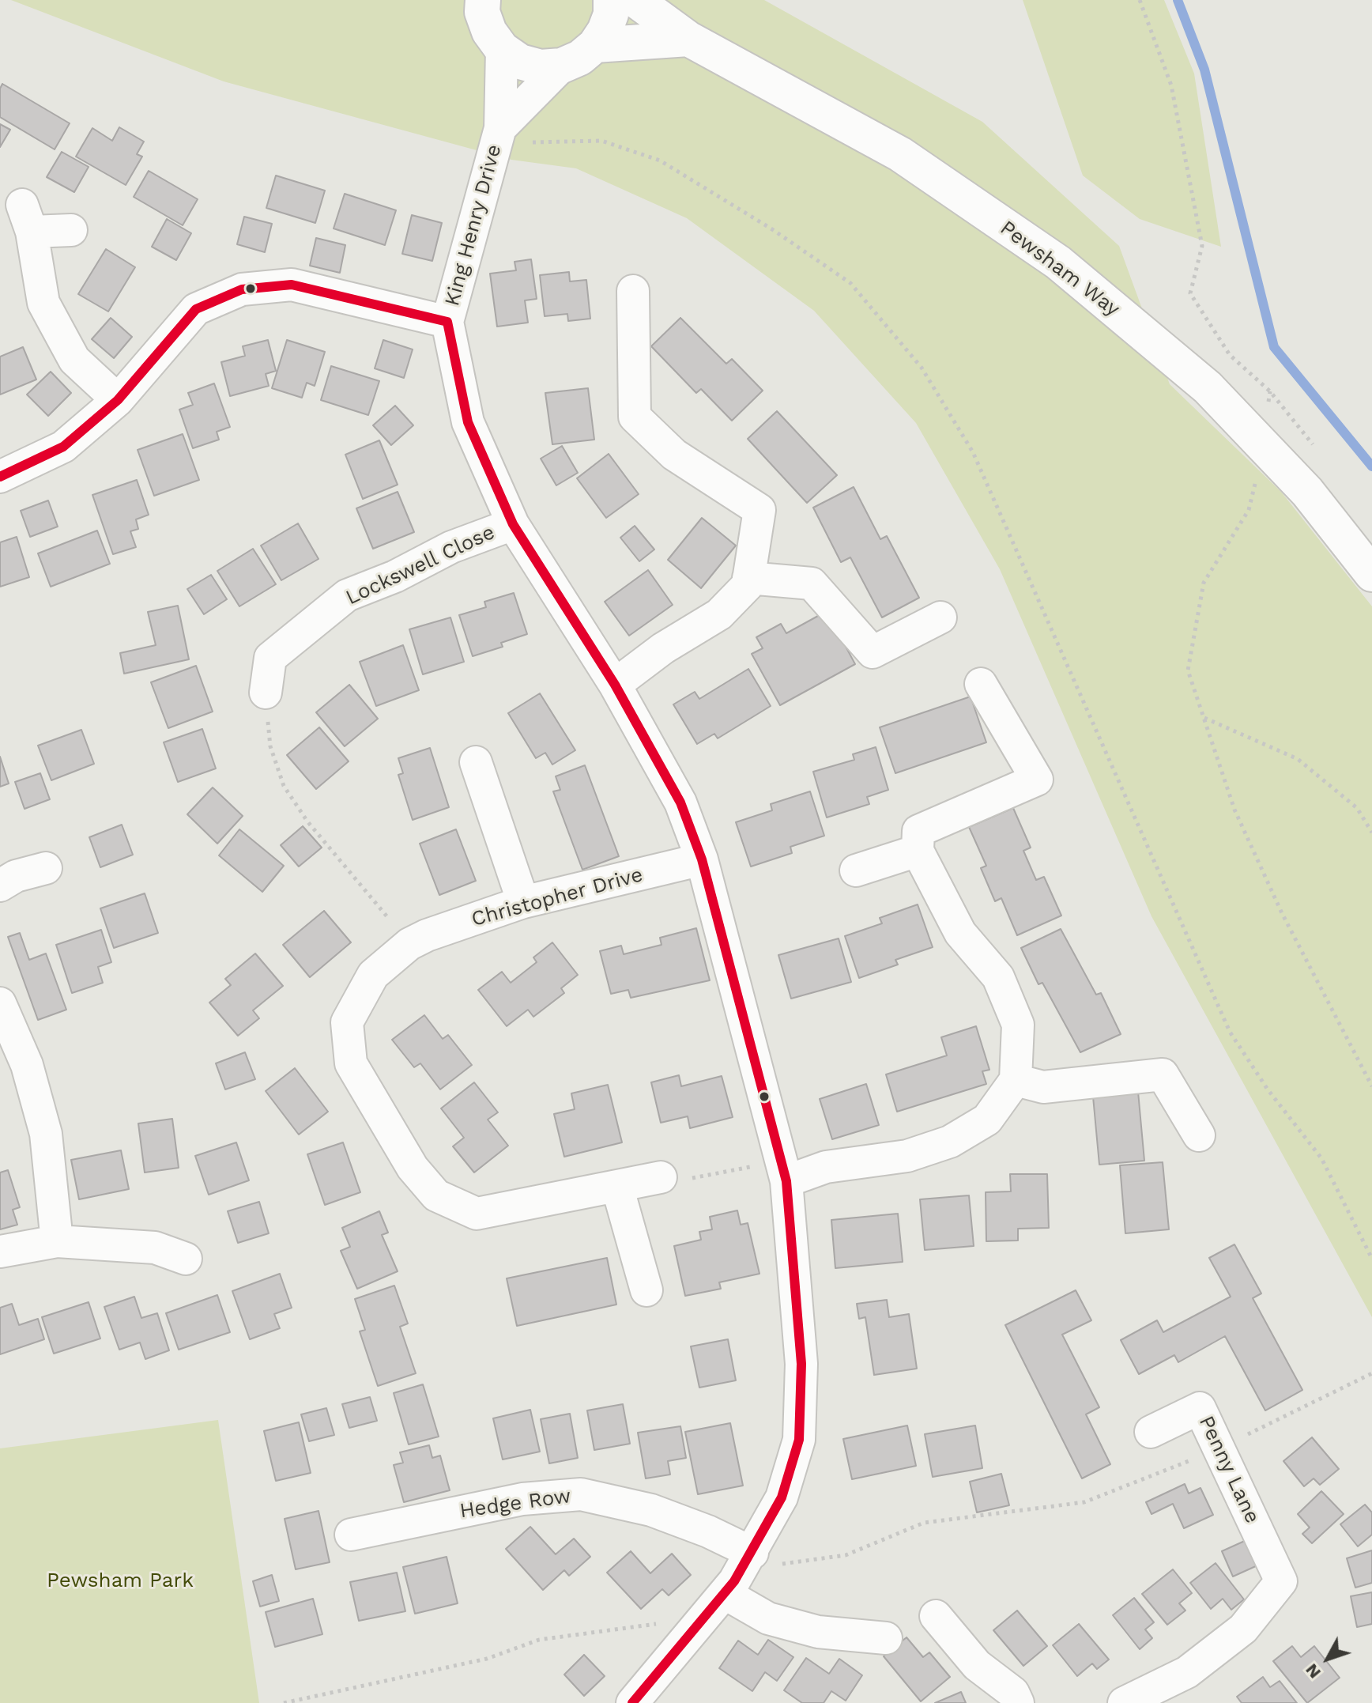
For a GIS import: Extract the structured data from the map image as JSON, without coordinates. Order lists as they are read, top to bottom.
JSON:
{
  "streets": {
    "main road": ["Pewsham Way"],
    "street": [
      "King Henry Drive",
      "Lockswell Close",
      "Christopher Drive",
      "Penny Lane",
      "Hedge Row"
    ]
  },
  "crossings": [
    ["King Henry Drive", "Lockswell Close"],
    ["King Henry Drive", "Christopher Drive"],
    ["King Henry Drive", "Hedge Row"]
  ],
  "parks": ["Pewsham Park"],
  "north": "bottom left"
}
